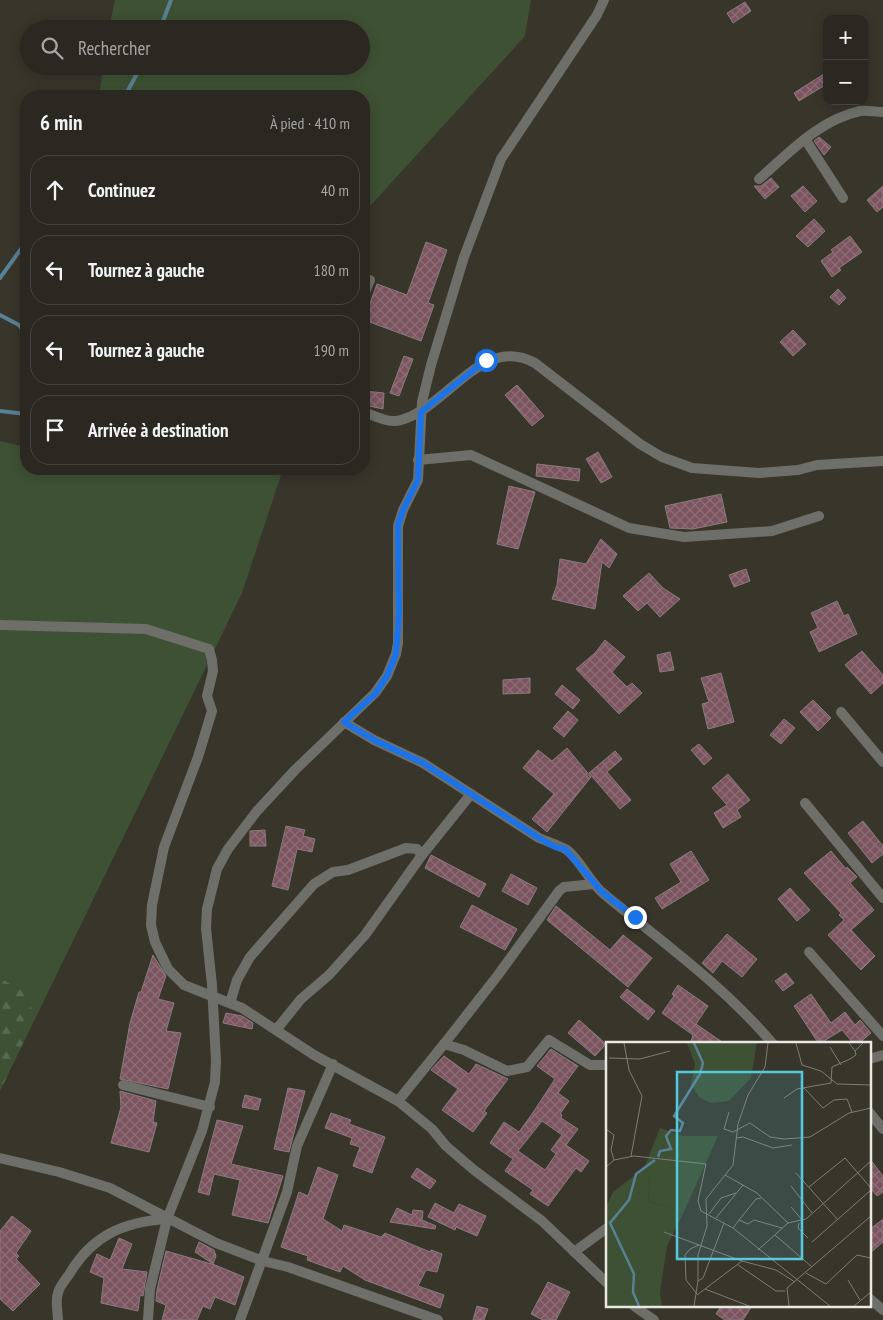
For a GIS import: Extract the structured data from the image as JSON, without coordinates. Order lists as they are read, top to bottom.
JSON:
{
  "page": {
    "map_buttons": ["+", "−"],
    "search": "Rechercher",
    "heading": ["6 min", "À pied · 410 m"],
    "list": [
      ["Continuez", "40 m"],
      ["Tournez à gauche", "180 m"],
      ["Tournez à gauche", "190 m"],
      "Arrivée à destination"
    ]
  }
}
